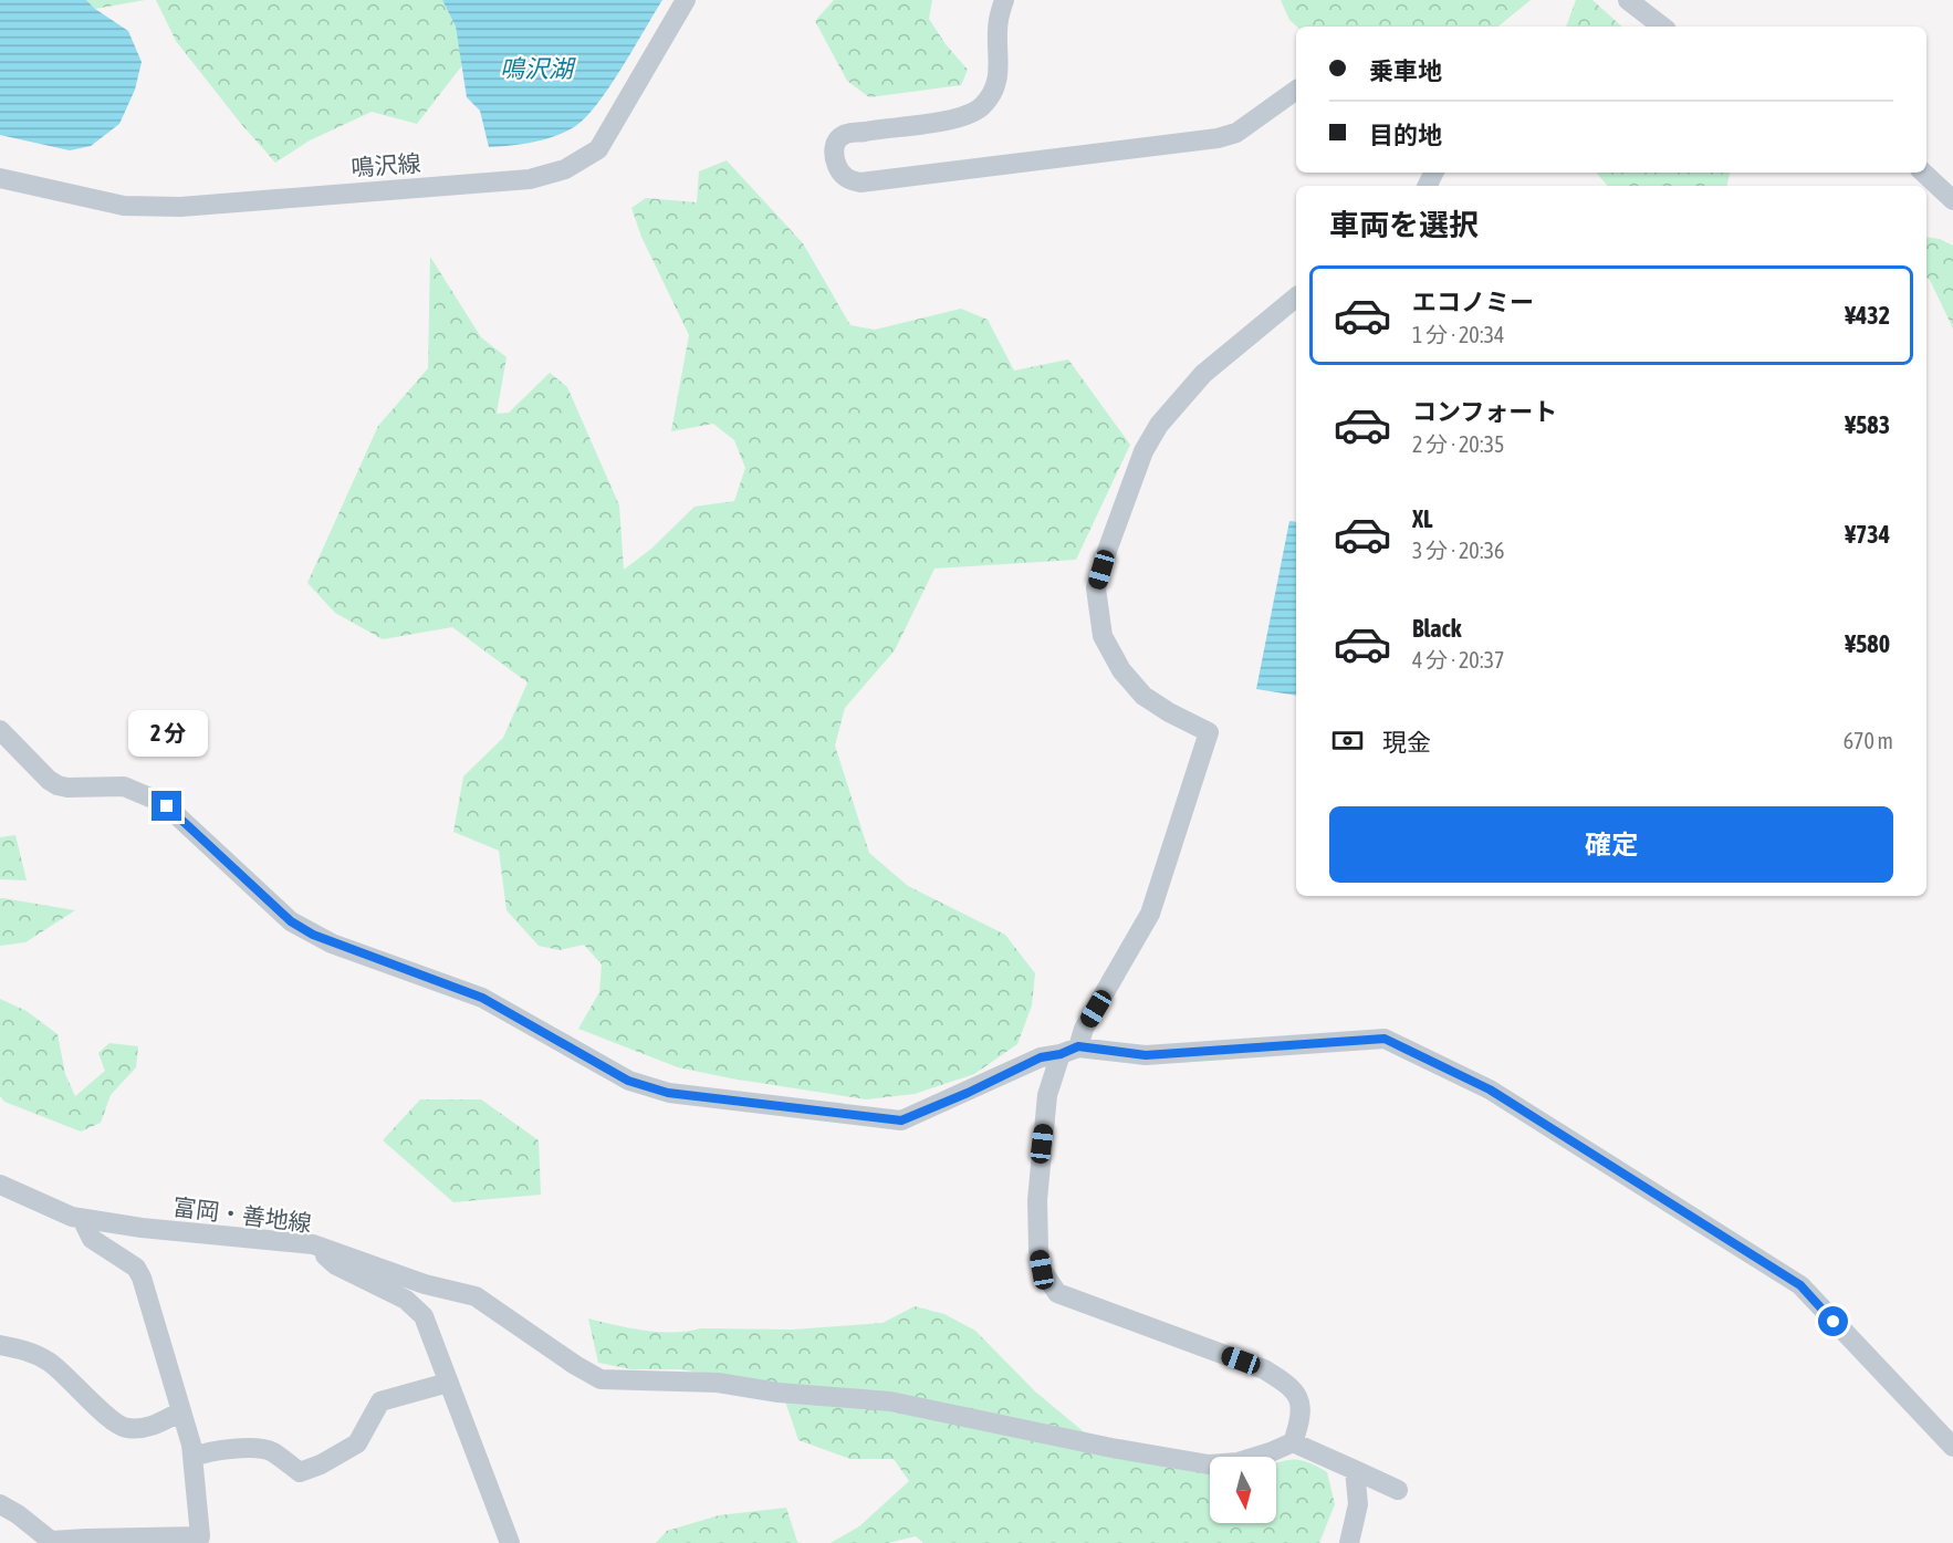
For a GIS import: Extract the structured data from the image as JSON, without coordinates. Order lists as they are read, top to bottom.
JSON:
{
  "streets": {
    "street": ["鳴沢線", "富岡・善地線"]
  },
  "water": ["鳴沢湖"],
  "north": "bottom",
  "page": {
    "banner": ["乗車地", "目的地"],
    "heading": "車両を選択",
    "list": [
      {
        "name": "エコノミー",
        "note": "1 分 · 20:34",
        "value": "¥432"
      },
      {
        "name": "コンフォート",
        "note": "2 分 · 20:35",
        "value": "¥583"
      },
      {
        "name": "XL",
        "note": "3 分 · 20:36",
        "value": "¥734"
      },
      {
        "name": "Black",
        "note": "4 分 · 20:37",
        "value": "¥580"
      }
    ],
    "pay": ["現金", "670 m"],
    "bubble": "2 分",
    "buttons": "確定"
  }
}
